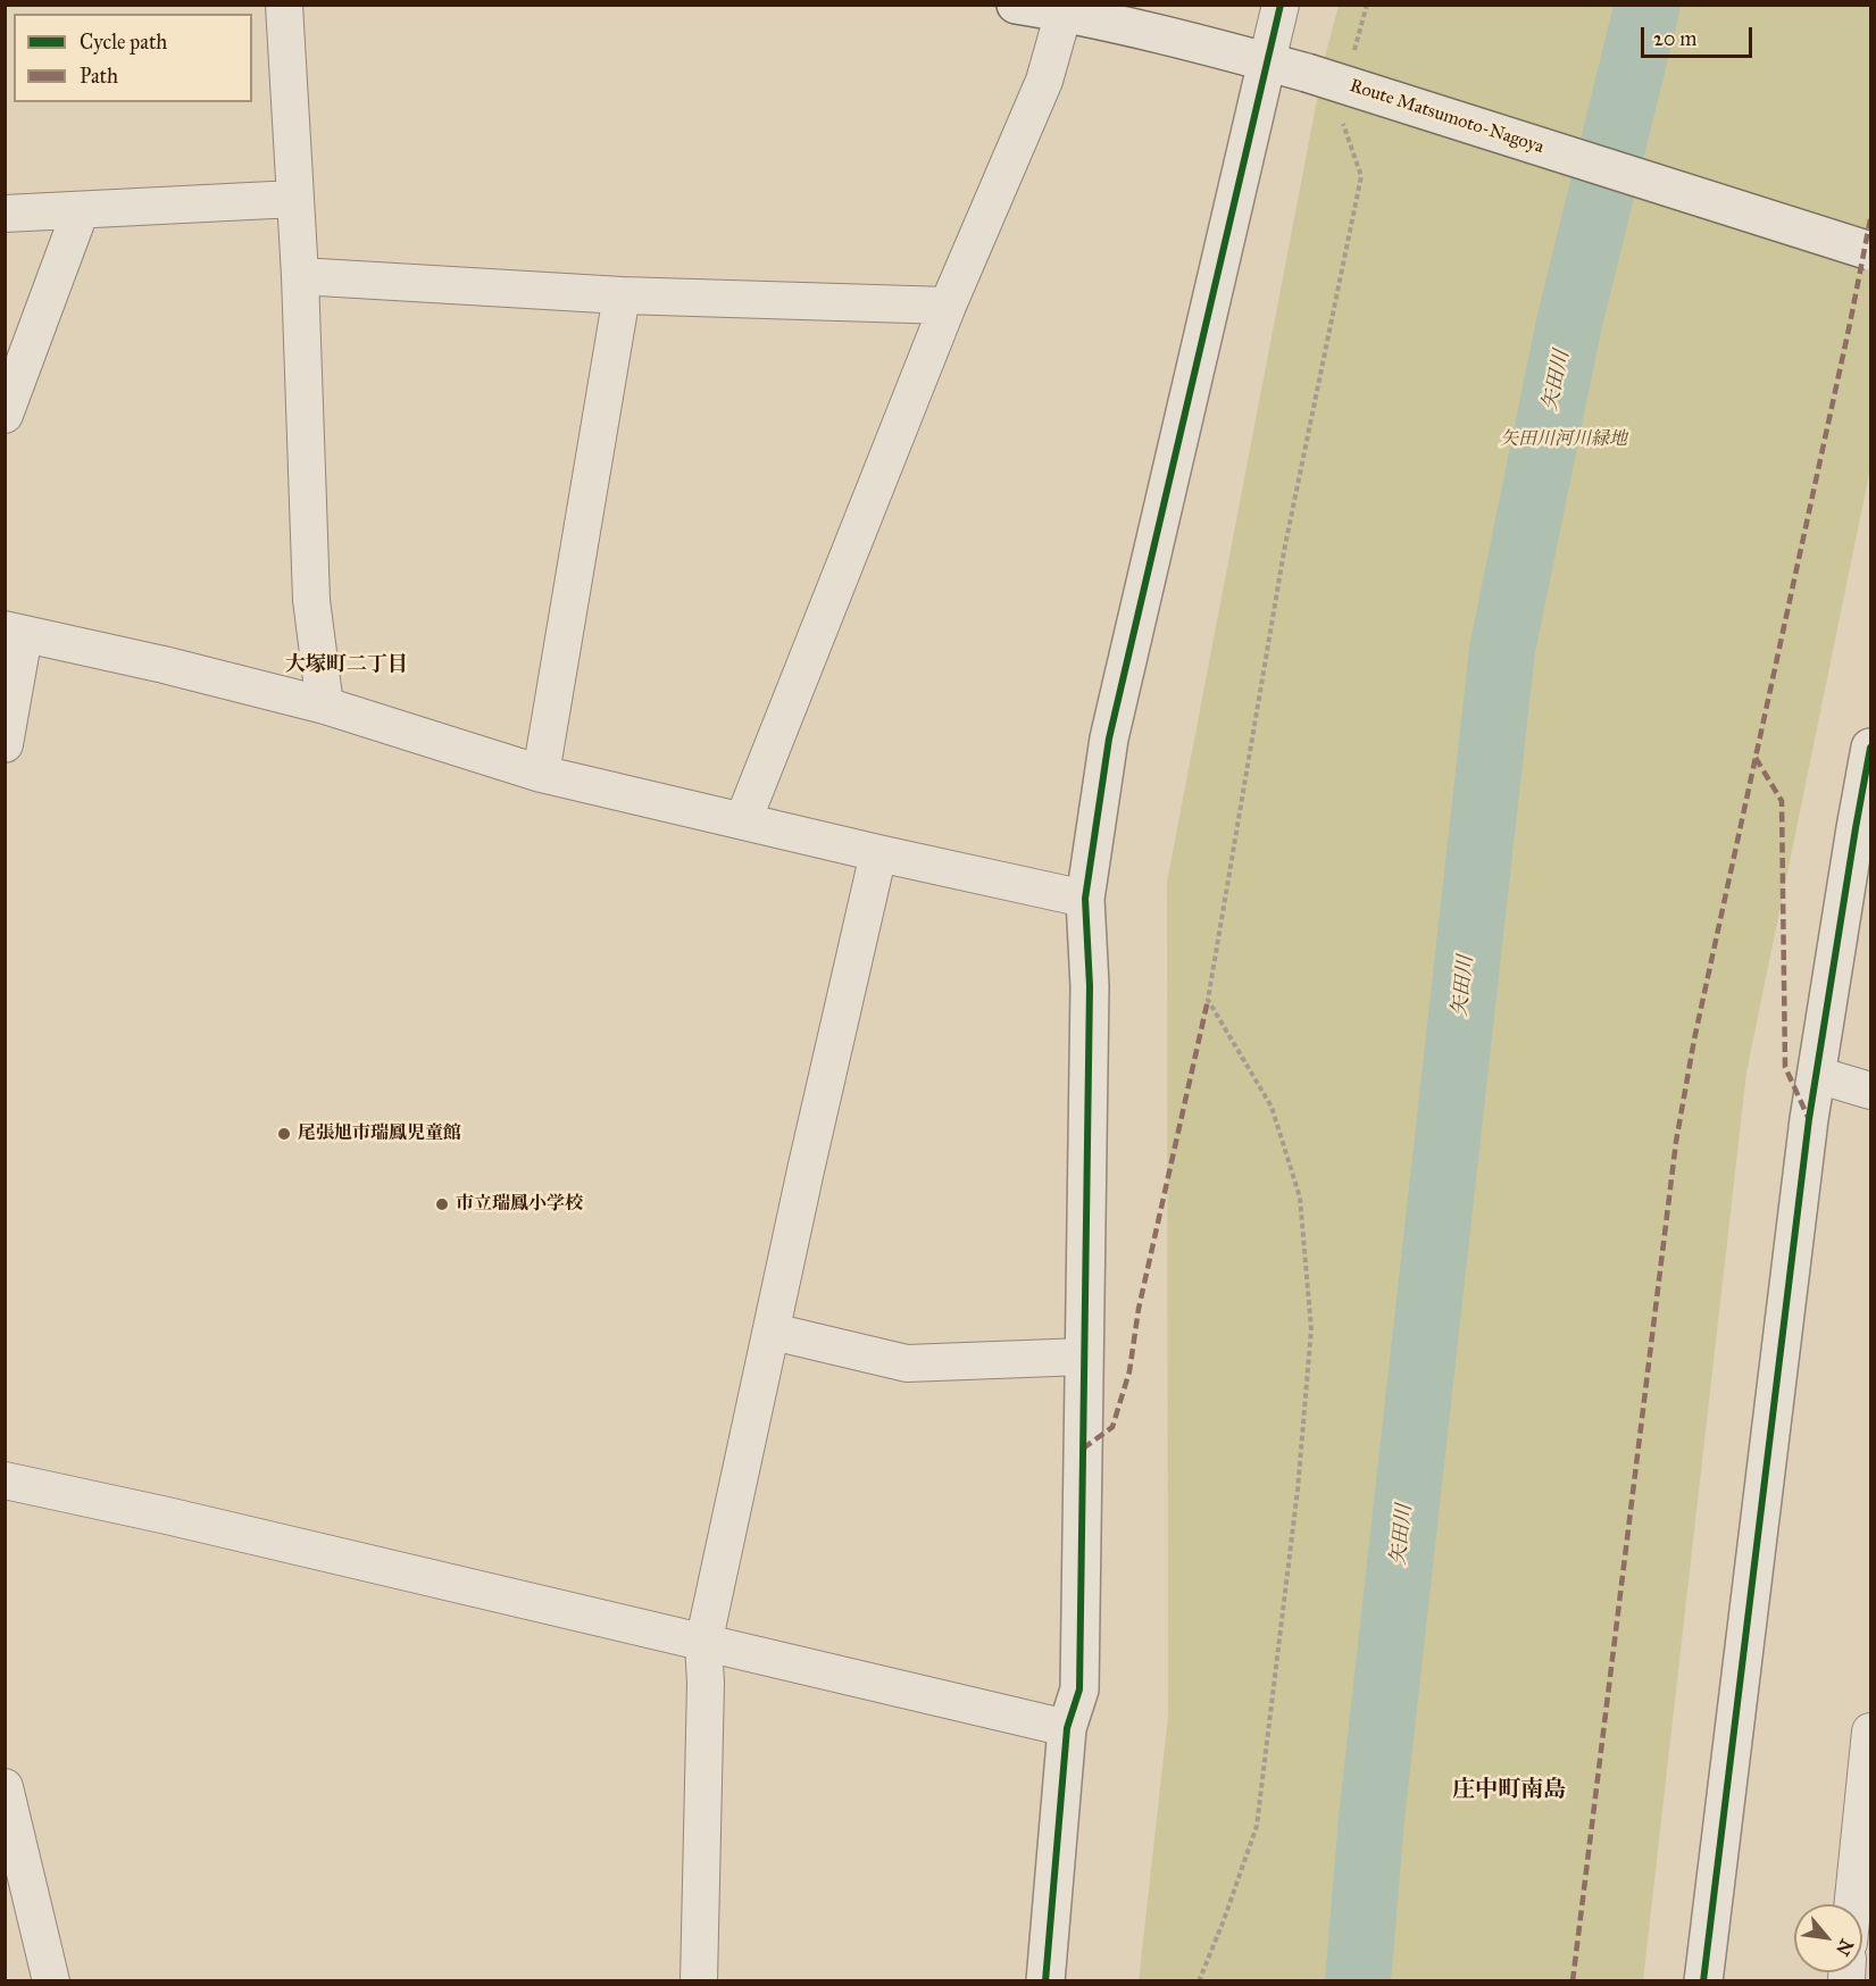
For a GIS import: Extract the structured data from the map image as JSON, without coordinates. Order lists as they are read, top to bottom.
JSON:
{
  "streets": {
    "street": ["Route Matsumoto-Nagoya"]
  },
  "districts": ["大塚町二丁目", "庄中町南島"],
  "water": ["矢田川"],
  "parks": ["矢田川河川緑地"],
  "places": ["尾張旭市瑞鳳児童館", "市立瑞鳳小学校"],
  "legend": ["Cycle path", "Path"],
  "scale_bar": "20 m",
  "north": "bottom right"
}
